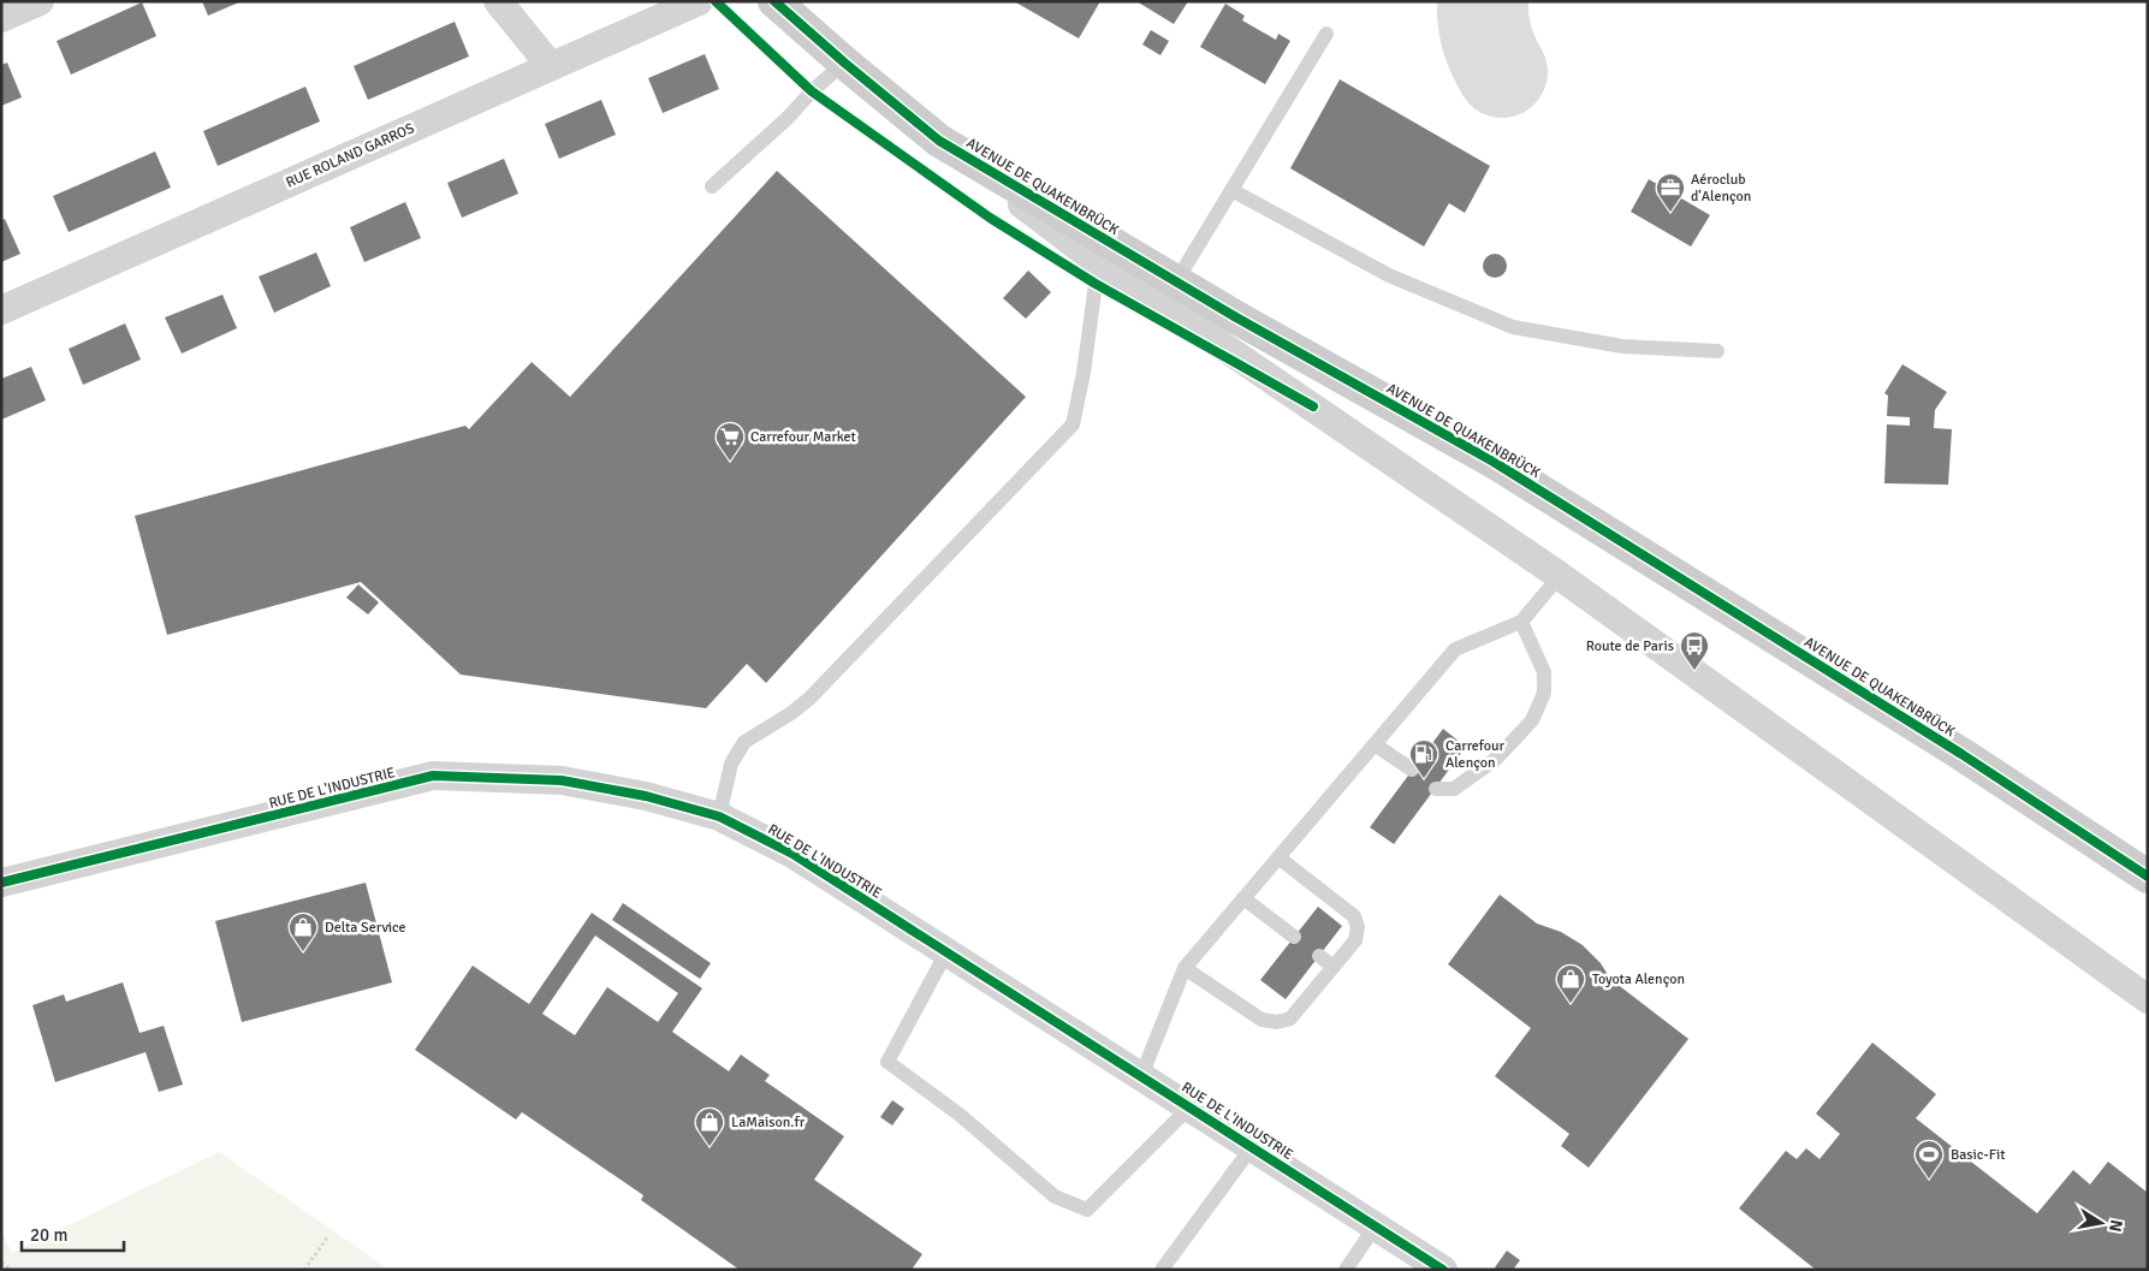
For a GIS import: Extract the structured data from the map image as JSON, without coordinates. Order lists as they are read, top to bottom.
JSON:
{
  "streets": {
    "main road": ["AVENUE DE QUAKENBRÜCK"],
    "street": ["RUE ROLAND GARROS", "RUE DE L'INDUSTRIE"]
  },
  "places": {
    "office": ["Aéroclub d'Alençon"],
    "supermarket": ["Carrefour Market"],
    "bus stop": ["Route de Paris"],
    "fuel station": ["Carrefour Alençon"],
    "shop": ["Delta Service", "Toyota Alençon", "LaMaison.fr"],
    "sports": ["Basic-Fit"]
  },
  "scale_bar": "20 m",
  "north": "right"
}
